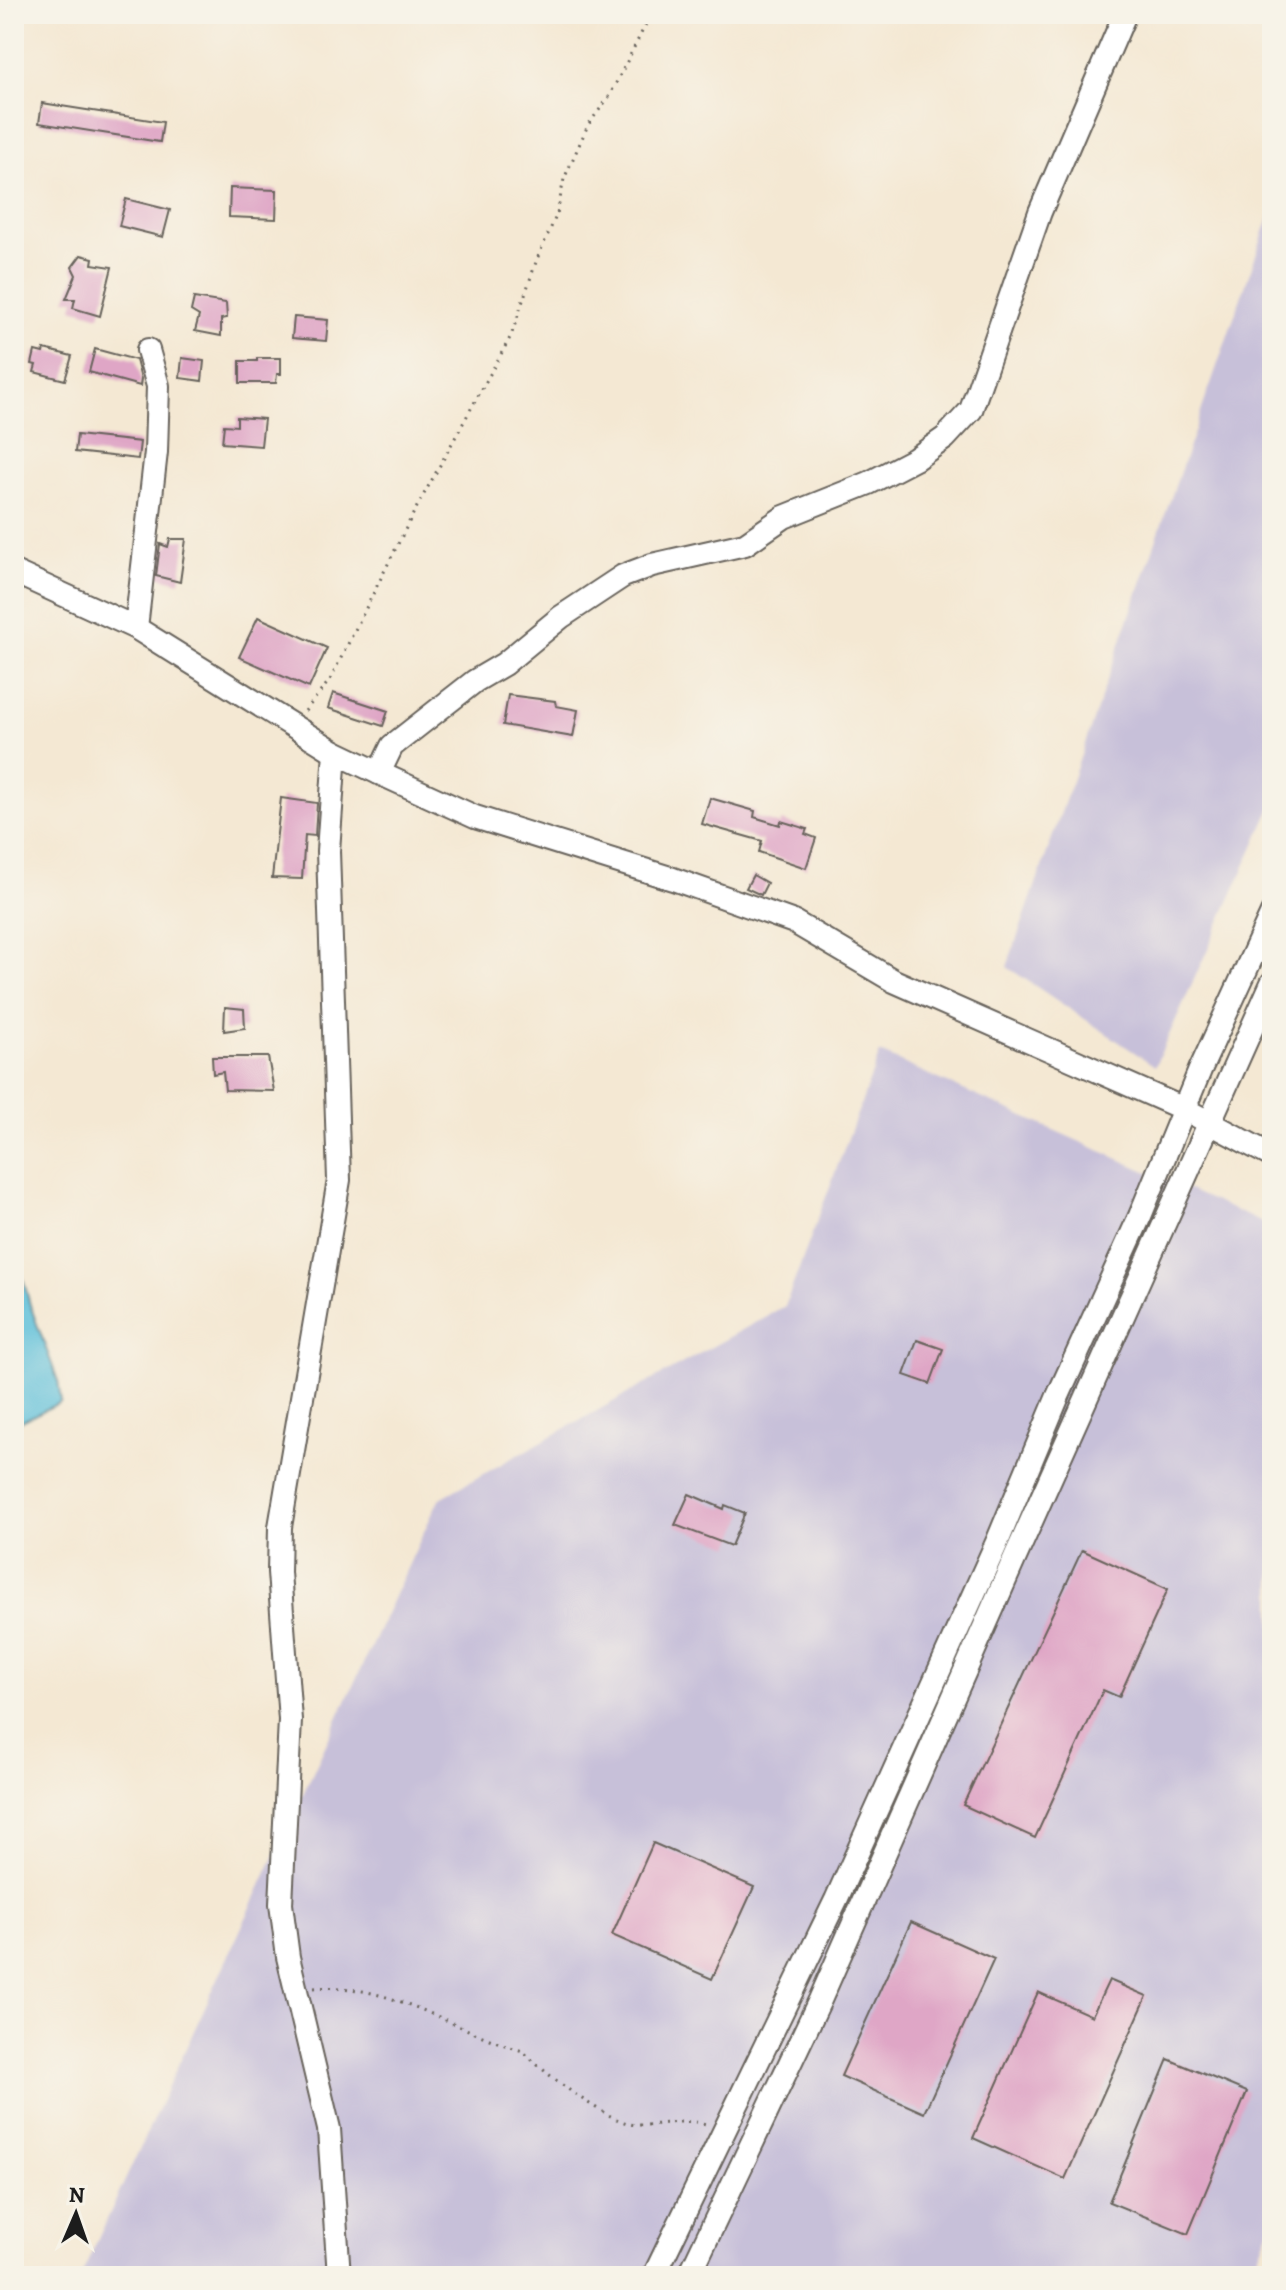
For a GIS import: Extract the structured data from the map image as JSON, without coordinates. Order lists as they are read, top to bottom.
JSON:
{
  "north": "top"
}
